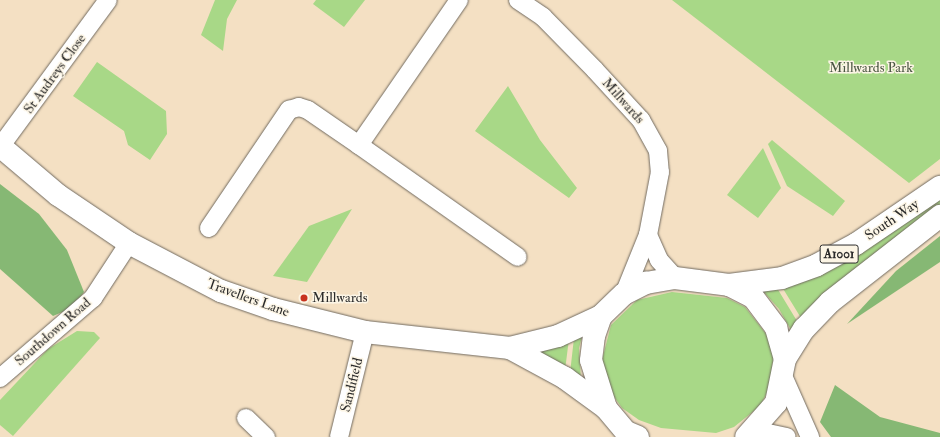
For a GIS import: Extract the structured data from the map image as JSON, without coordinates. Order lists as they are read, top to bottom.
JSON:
{
  "streets": {
    "main road": ["South Way", "A1001", "Travellers Lane"],
    "street": [
      "St Audreys Close",
      "Millwards",
      "Southdown Road",
      "Sandifield"
    ]
  },
  "crossings": [
    ["St Audreys Close", "Travellers Lane"],
    ["Travellers Lane", "Southdown Road"],
    ["Travellers Lane", "Sandifield"]
  ],
  "parks": ["Millwards Park"],
  "places": ["Millwards"]
}
